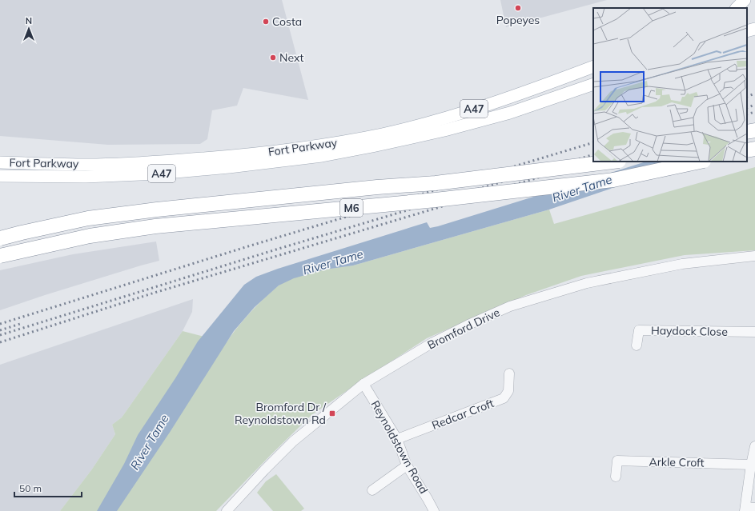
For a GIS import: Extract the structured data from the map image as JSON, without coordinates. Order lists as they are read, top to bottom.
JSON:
{
  "streets": {
    "highway": ["M6"],
    "main road": ["A47", "Fort Parkway"],
    "street": [
      "Bromford Drive",
      "Haydock Close",
      "Redcar Croft",
      "Reynoldstown Road",
      "Arkle Croft"
    ]
  },
  "crossings": [
    ["Bromford Drive", "Reynoldstown Road"],
    ["Redcar Croft", "Reynoldstown Road"]
  ],
  "water": ["River Tame"],
  "places": {
    "other": ["Popeyes", "Costa", "Next"],
    "transit": ["Bromford Dr / Reynoldstown Rd"]
  },
  "scale_bar": "50 m",
  "north": "top"
}
